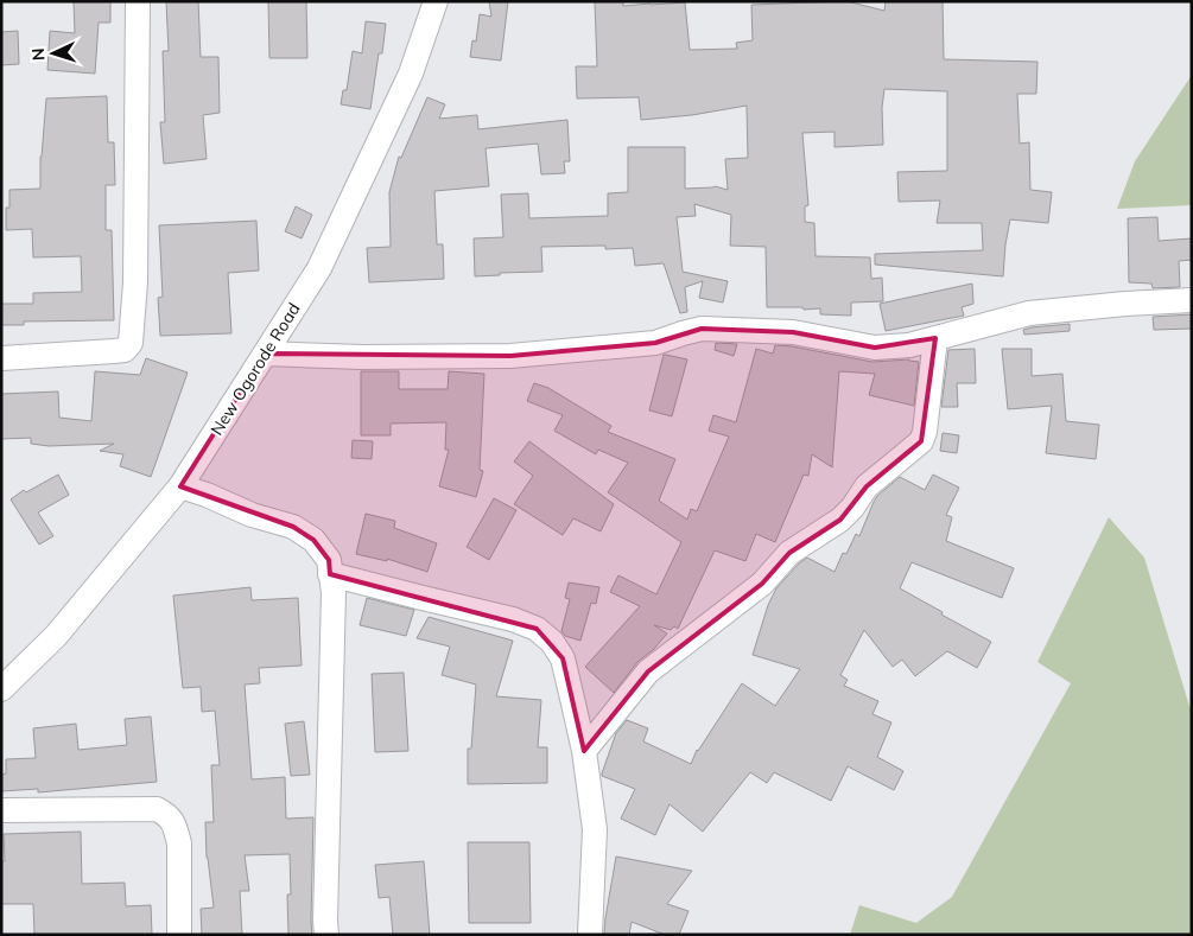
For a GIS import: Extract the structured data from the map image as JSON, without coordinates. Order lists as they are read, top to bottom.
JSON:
{
  "streets": {
    "street": ["New Ogorode Road"]
  },
  "north": "left"
}
